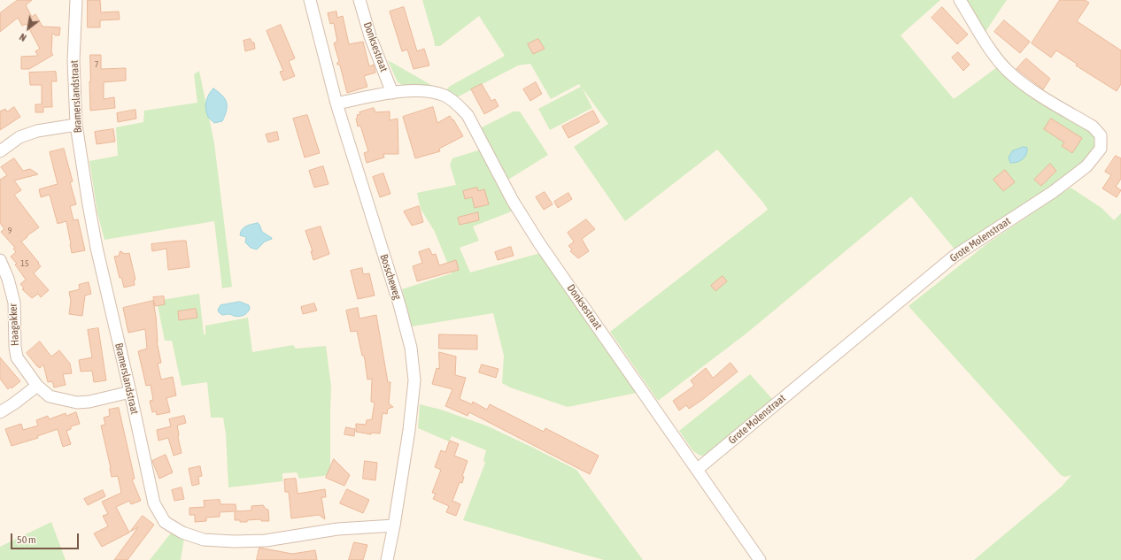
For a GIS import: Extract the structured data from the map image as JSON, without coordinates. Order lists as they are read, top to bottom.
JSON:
{
  "streets": {
    "street": [
      "Donksestraat",
      "Bramerslandstraat",
      "Grote Molenstraat",
      "Bosscheweg",
      "Haagakker"
    ]
  },
  "crossings": [
    ["Donksestraat", "Grote Molenstraat"],
    ["Donksestraat", "Bosscheweg"],
    ["Bramerslandstraat", "Bosscheweg"],
    ["Bramerslandstraat", "Haagakker"]
  ],
  "house_numbers": ["7", "9", "15"],
  "scale_bar": "50 m",
  "north": "bottom left"
}
